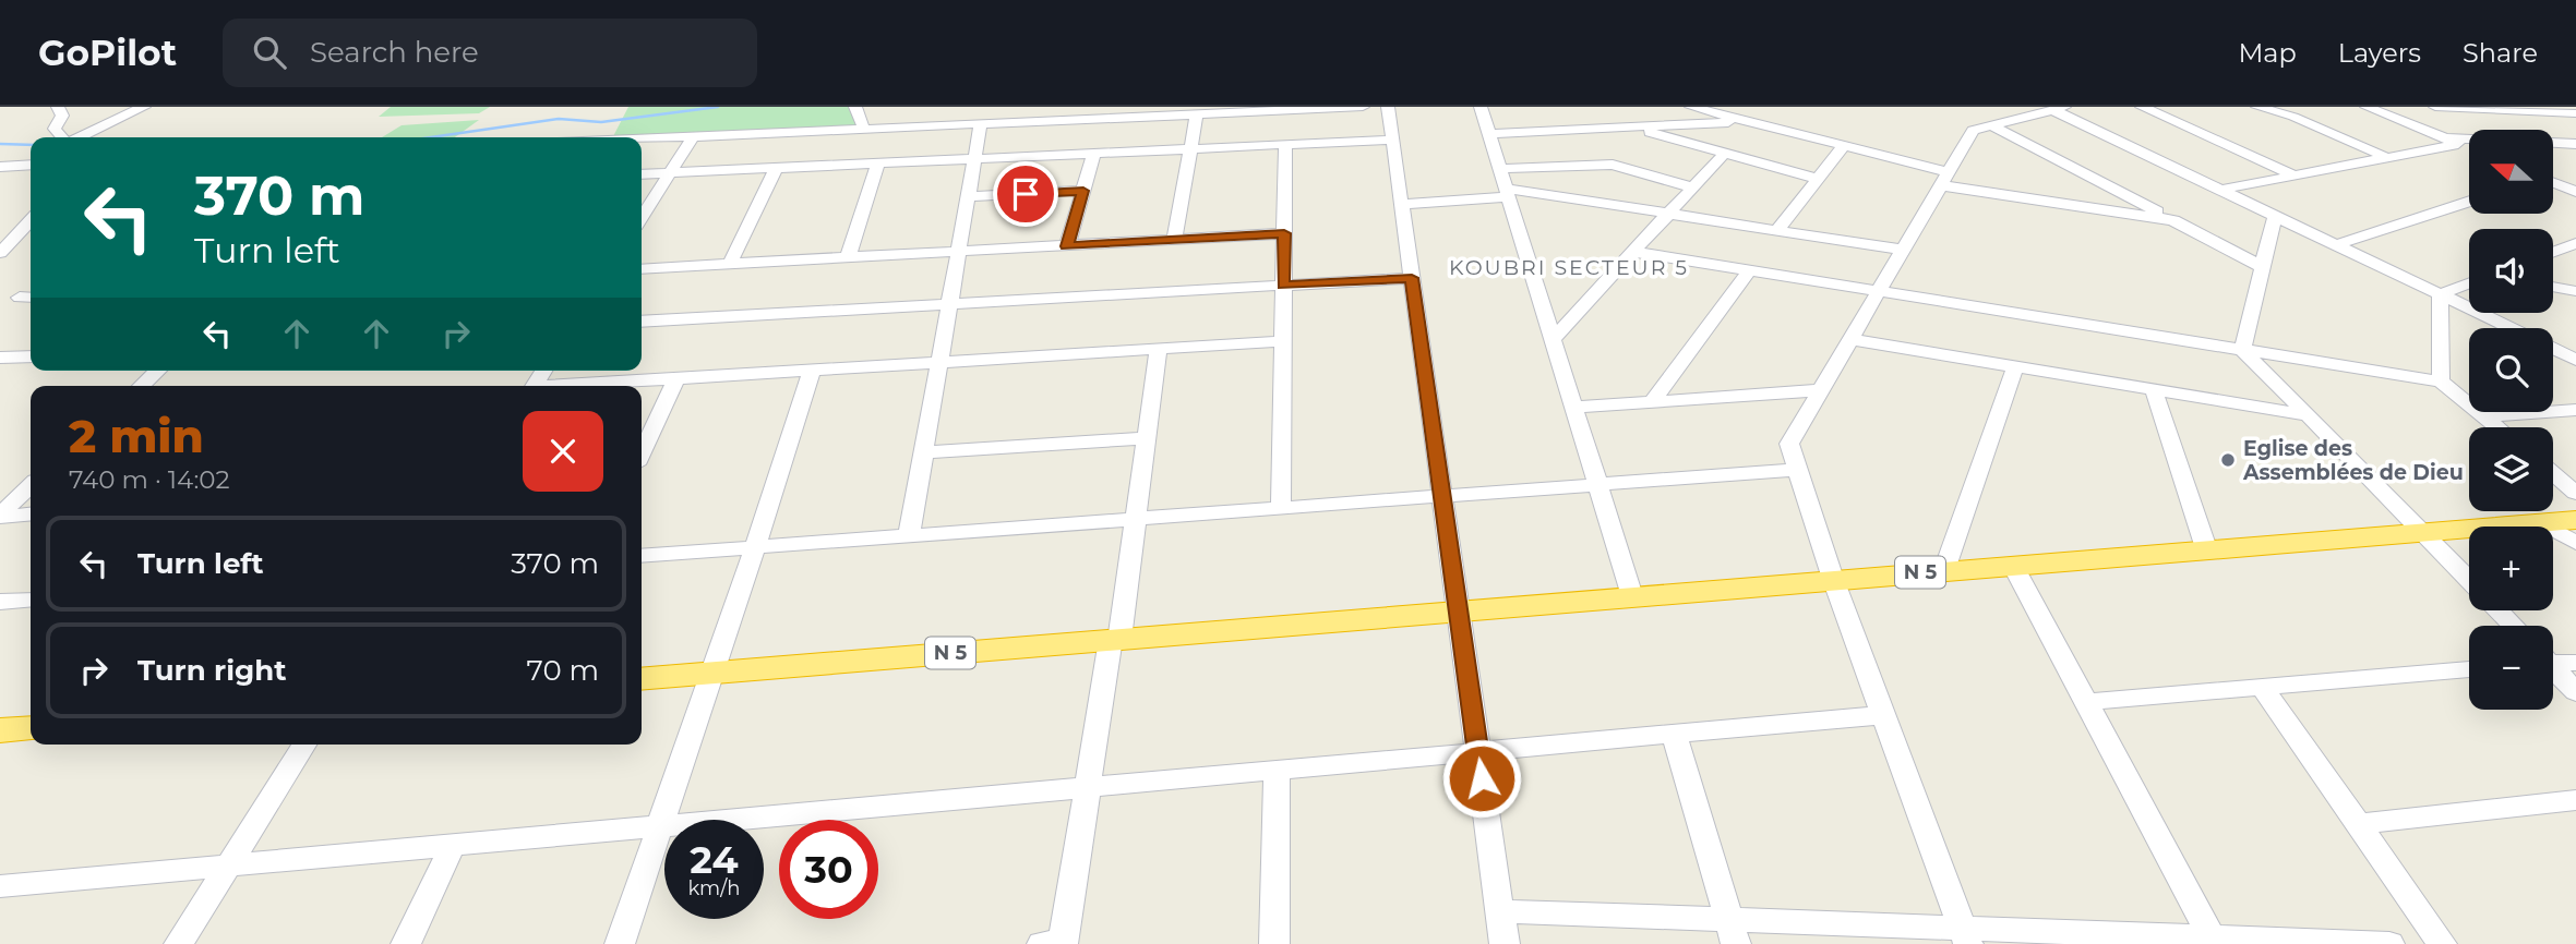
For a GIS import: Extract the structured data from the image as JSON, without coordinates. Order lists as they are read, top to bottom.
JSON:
{
  "streets": {
    "highway": ["N 5"]
  },
  "districts": ["KOUBRI SECTEUR 5"],
  "places": ["Eglise des Assemblées de Dieu"],
  "north": "left",
  "page": {
    "header": "GoPilot",
    "search": "Search here",
    "nav": ["Map", "Layers", "Share"],
    "map_buttons": ["+", "−"],
    "turn": ["370 m", "Turn left"],
    "heading": ["2 min", "740 m · 14:02"],
    "list": [
      {
        "name": "Turn left",
        "value": "370 m"
      },
      {
        "name": "Turn right",
        "value": "70 m"
      }
    ],
    "speed": "24 km/h",
    "limit": "30"
  }
}
